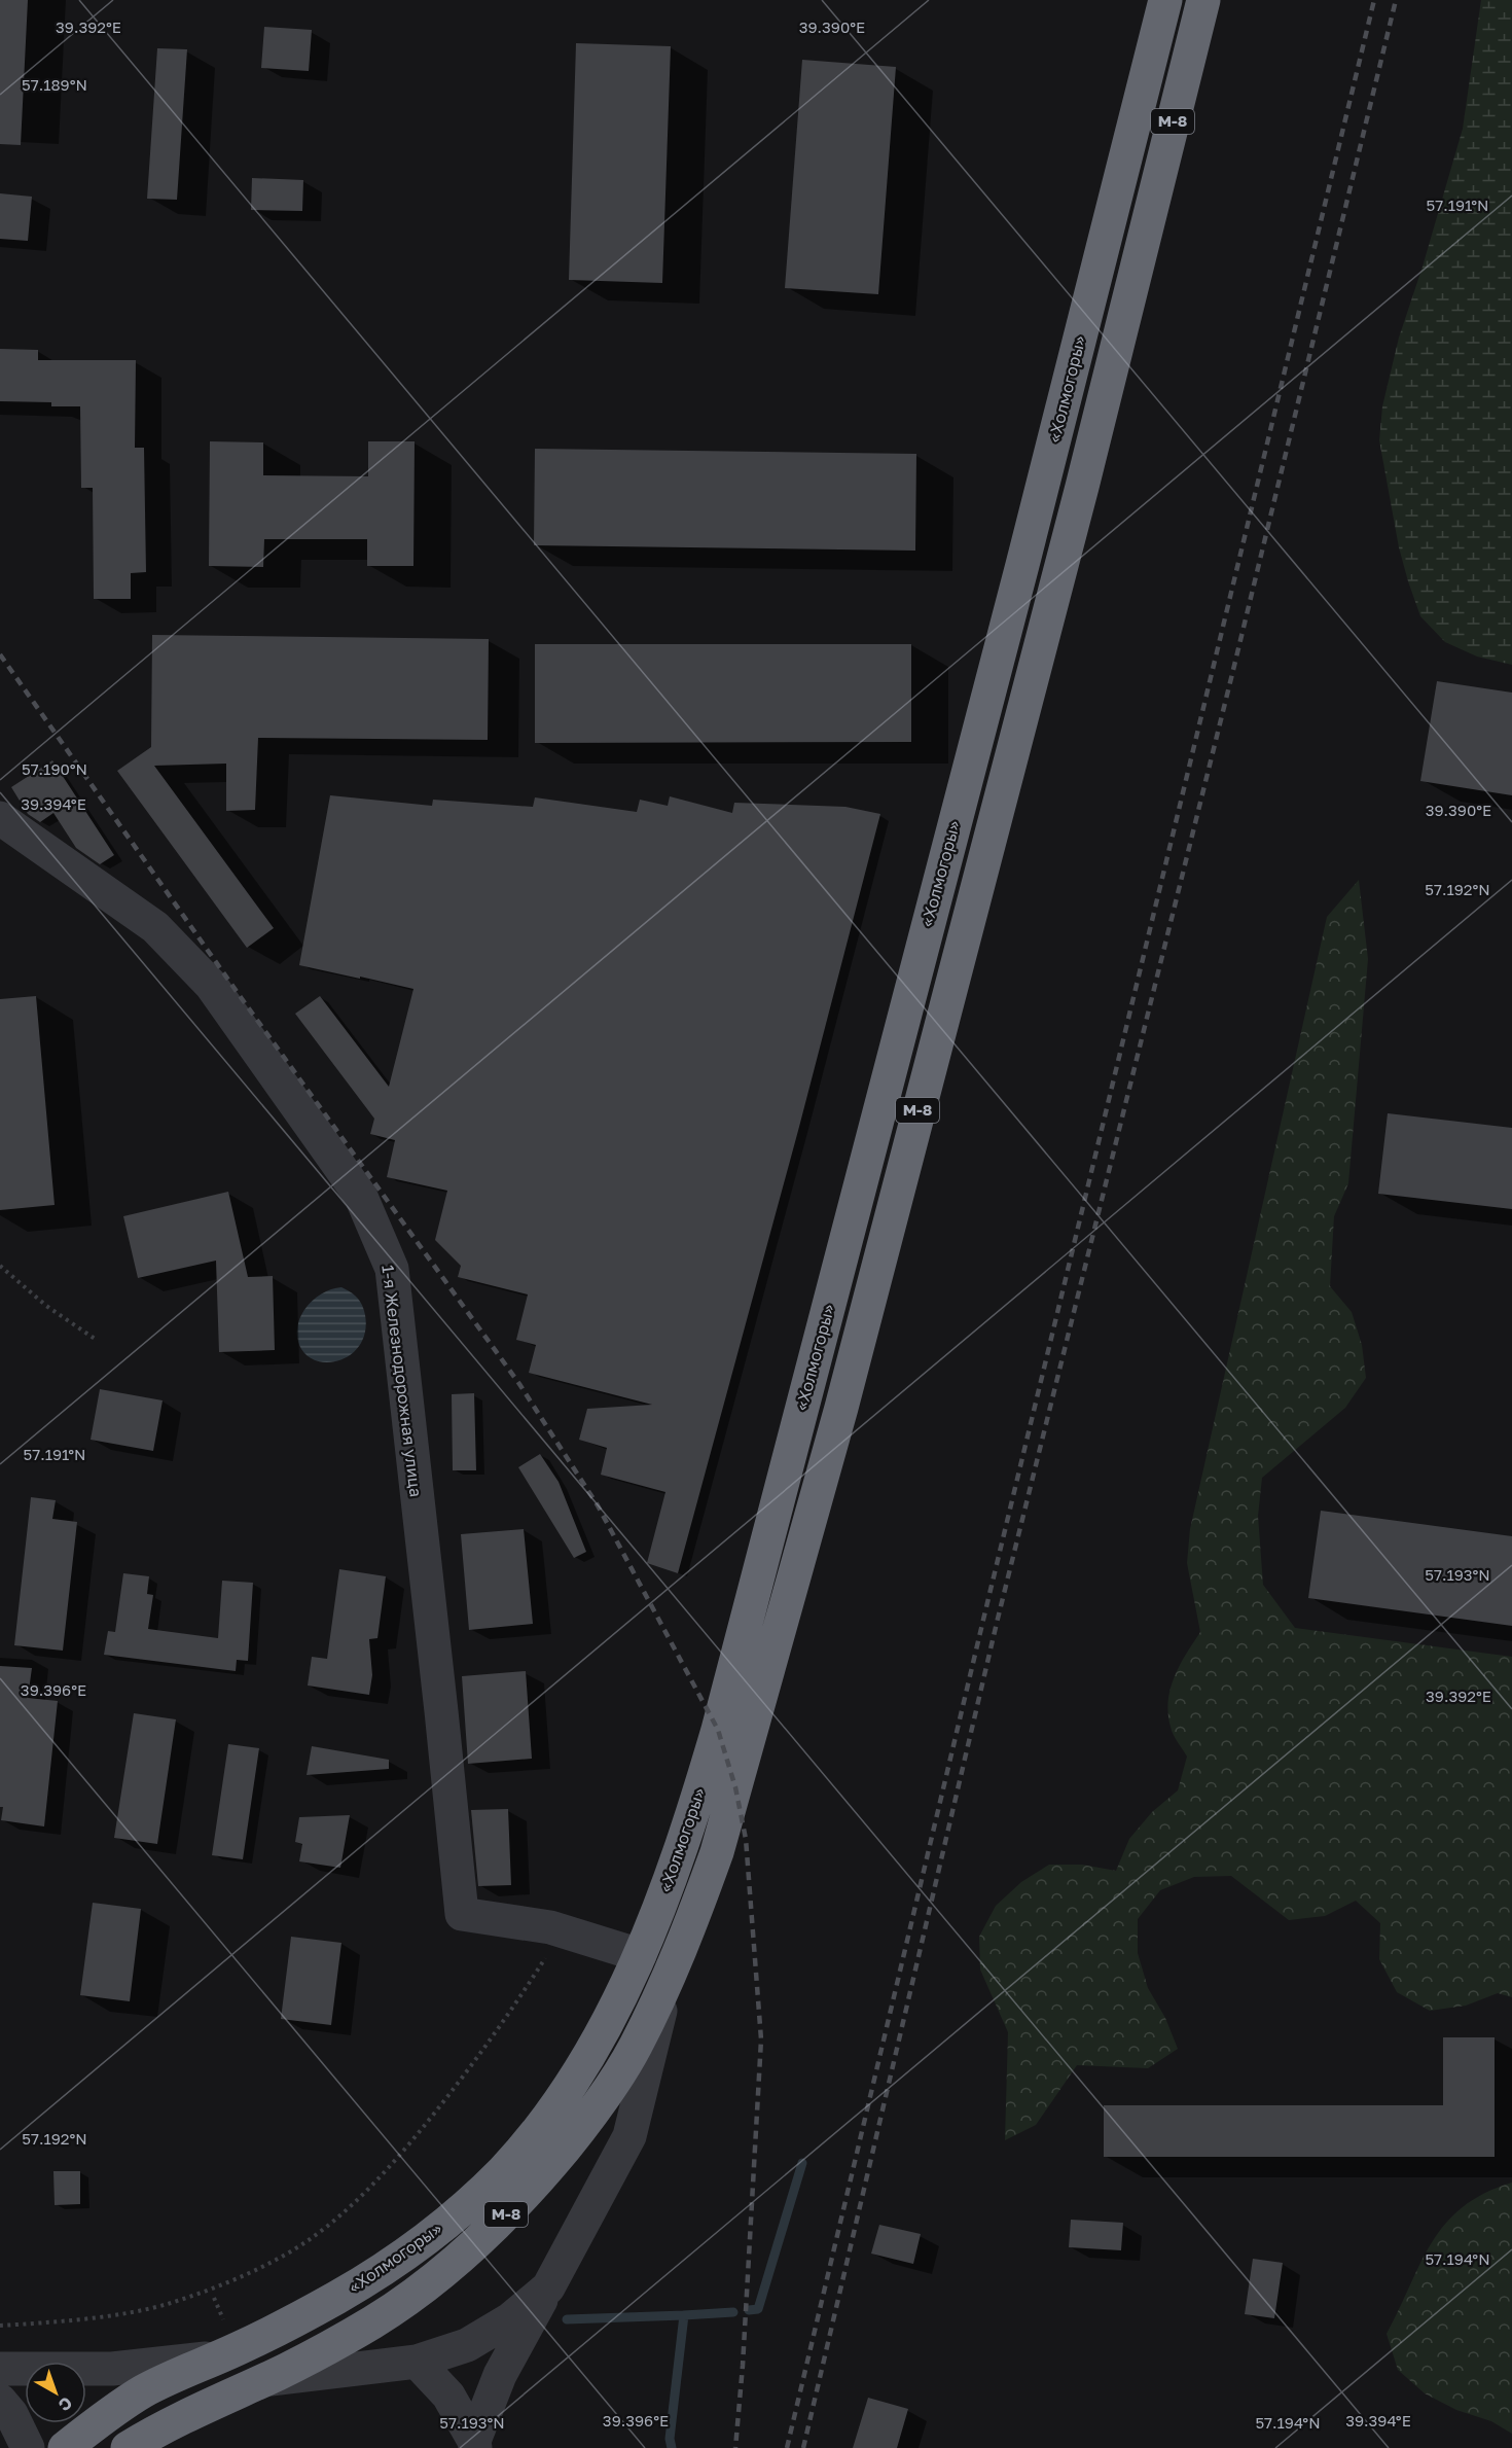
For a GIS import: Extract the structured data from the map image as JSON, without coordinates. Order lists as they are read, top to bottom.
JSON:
{
  "streets": {
    "highway": ["М-8", "«Холмогоры»"],
    "street": ["1-я Железнодорожная улица"]
  },
  "crossings": [
    ["«Холмогоры»", "1-я Железнодорожная улица"]
  ],
  "north": "bottom right",
  "coordinates": [
    "39.392°E",
    "39.390°E",
    "57.189°N",
    "57.191°N",
    "57.190°N",
    "39.394°E",
    "57.192°N",
    "57.193°N",
    "39.396°E",
    "57.194°N"
  ]
}
